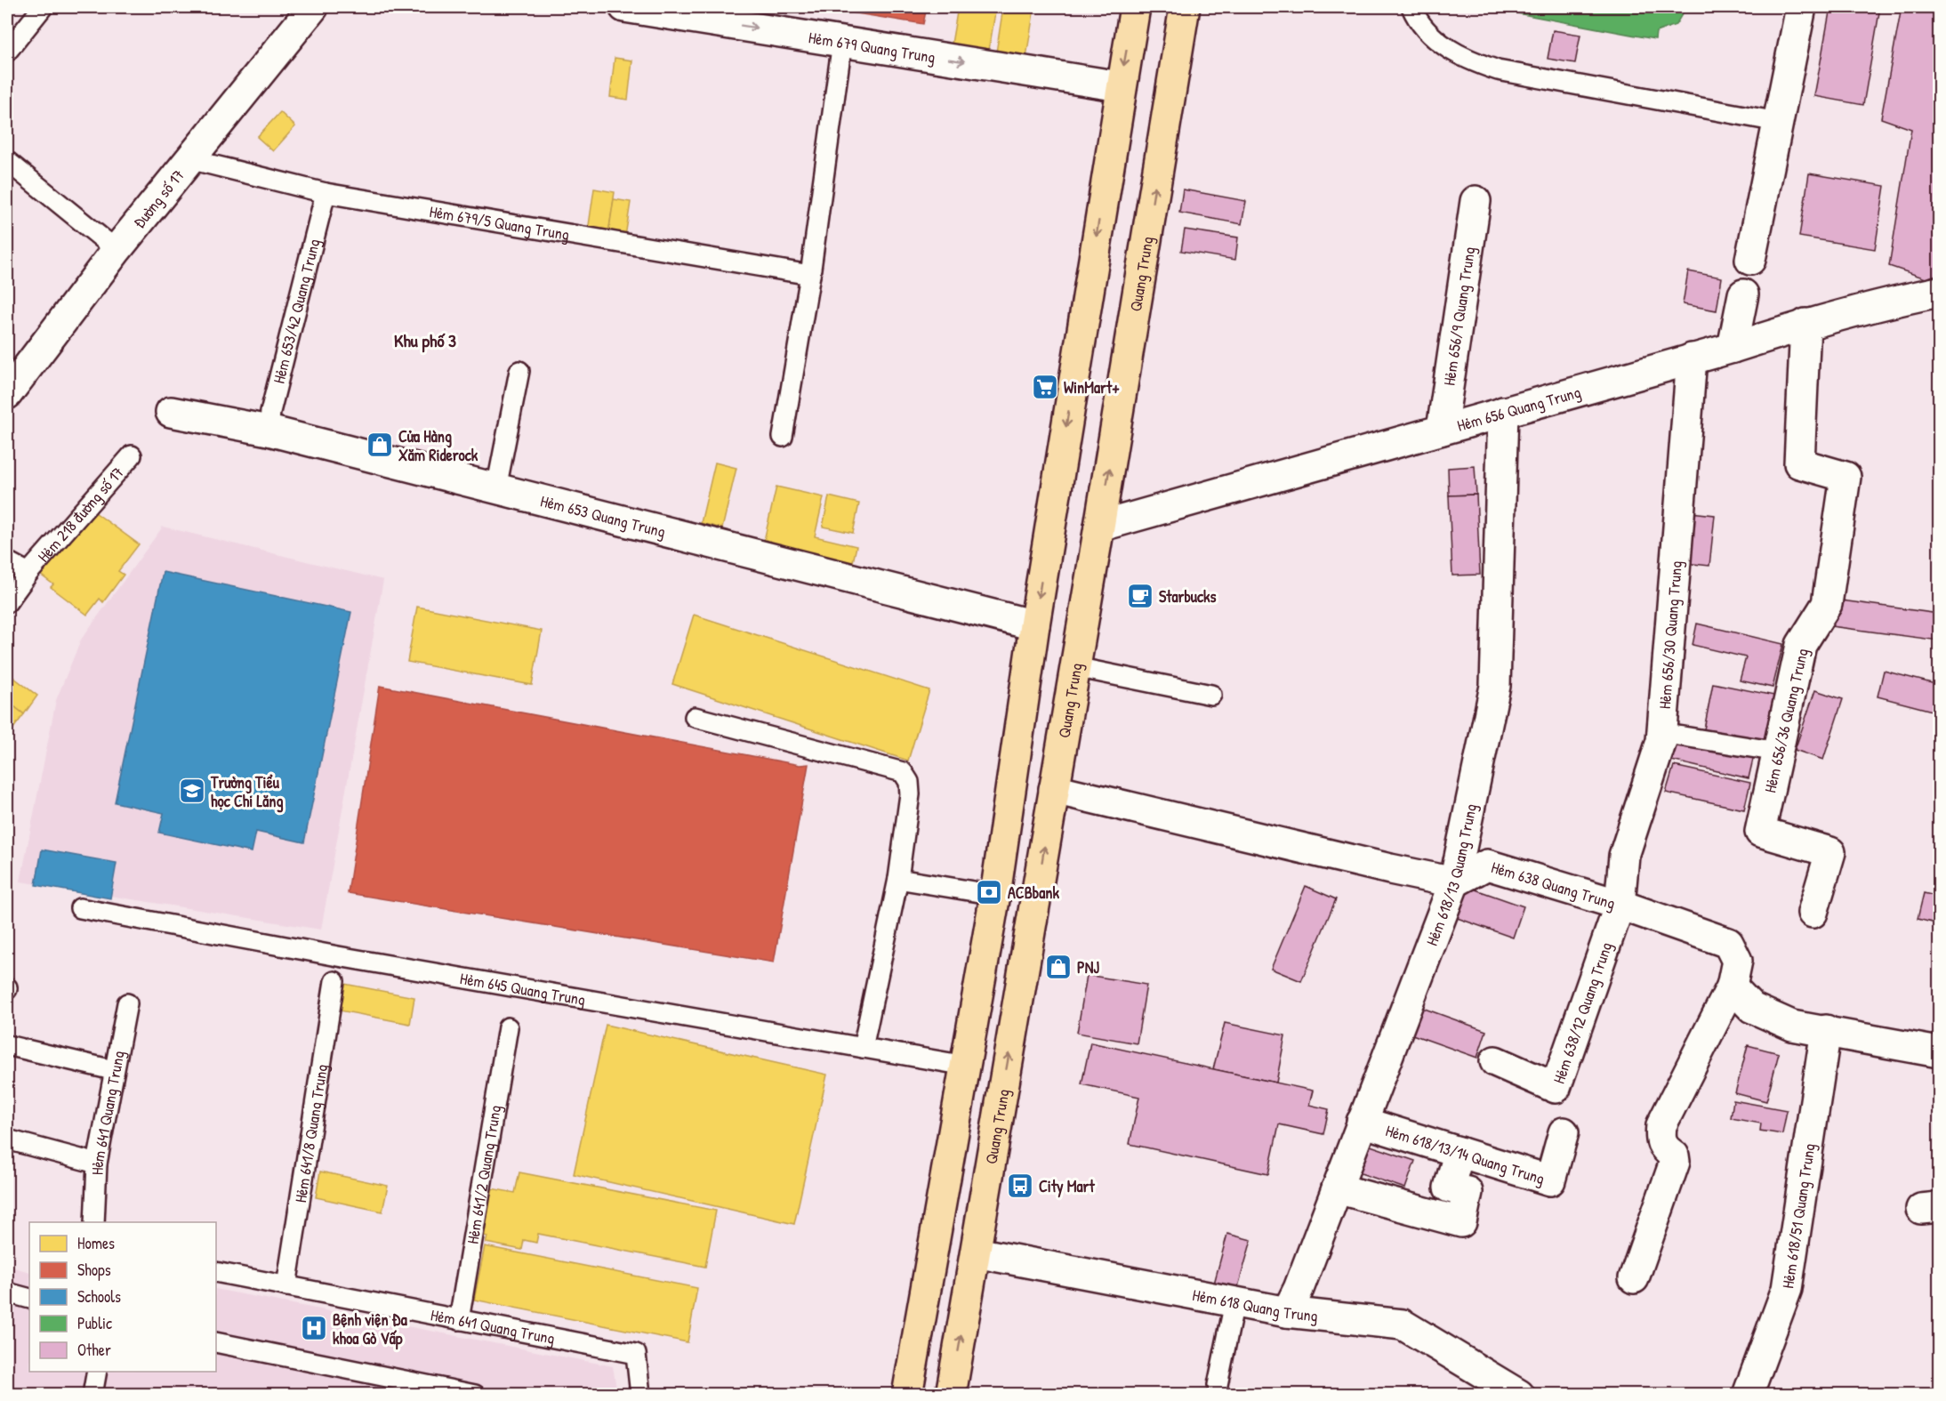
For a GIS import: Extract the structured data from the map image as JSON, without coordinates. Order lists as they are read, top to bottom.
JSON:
{
  "streets": {
    "main road": ["Quang Trung"],
    "street": [
      "Hẻm 679 Quang Trung",
      "Đường số 17",
      "Hẻm 656/9 Quang Trung",
      "Hẻm 656 Quang Trung",
      "Hẻm 653 Quang Trung",
      "Hẻm 656/30 Quang Trung",
      "Hẻm 656/36 Quang Trung",
      "Hẻm 618/13 Quang Trung",
      "Hẻm 638 Quang Trung",
      "Hẻm 638/12 Quang Trung",
      "Hẻm 618/13/14 Quang Trung",
      "Hẻm 618/51 Quang Trung",
      "Hẻm 618 Quang Trung"
    ],
    "lane": [
      "Hẻm 679/5 Quang Trung",
      "Hẻm 653/42 Quang Trung",
      "Hẻm 218 đường số 17",
      "Hẻm 645 Quang Trung",
      "Hẻm 641 Quang Trung",
      "Hẻm 641/8 Quang Trung",
      "Hẻm 641/2 Quang Trung"
    ]
  },
  "crossings": [
    ["Đường số 17", "Hẻm 679/5 Quang Trung"],
    ["Hẻm 679/5 Quang Trung", "Hẻm 653/42 Quang Trung"],
    ["Quang Trung", "Hẻm 656 Quang Trung"],
    ["Quang Trung", "Hẻm 618 Quang Trung"],
    ["Hẻm 653/42 Quang Trung", "Hẻm 653 Quang Trung"],
    ["Hẻm 656/9 Quang Trung", "Hẻm 656 Quang Trung"],
    ["Hẻm 656 Quang Trung", "Hẻm 656/30 Quang Trung"],
    ["Hẻm 656 Quang Trung", "Hẻm 656/36 Quang Trung"],
    ["Hẻm 656 Quang Trung", "Hẻm 618/13 Quang Trung"],
    ["Hẻm 656/30 Quang Trung", "Hẻm 638 Quang Trung"],
    ["Hẻm 656/30 Quang Trung", "Hẻm 638/12 Quang Trung"],
    ["Hẻm 618/13 Quang Trung", "Hẻm 638 Quang Trung"],
    ["Hẻm 618/13 Quang Trung", "Hẻm 618/13/14 Quang Trung"],
    ["Hẻm 618/13 Quang Trung", "Hẻm 618 Quang Trung"],
    ["Hẻm 638 Quang Trung", "Hẻm 638/12 Quang Trung"],
    ["Hẻm 641 Quang Trung", "Hẻm 641/8 Quang Trung"],
    ["Hẻm 641 Quang Trung", "Hẻm 641/2 Quang Trung"]
  ],
  "one_way": ["Hẻm 679 Quang Trung"],
  "districts": ["Khu phố 3"],
  "places": {
    "supermarket": ["WinMart+"],
    "shop": ["Cửa Hàng Xăm Riderock", "PNJ"],
    "cafe": ["Starbucks"],
    "school or university": ["Trường Tiểu học Chi Lăng"],
    "bank": ["ACBbank"],
    "bus stop": ["City Mart"],
    "hospital": ["Bệnh viện Đa khoa Gò Vấp"]
  },
  "legend": [
    "Homes",
    "Shops",
    "Schools",
    "Public",
    "Other"
  ]
}
